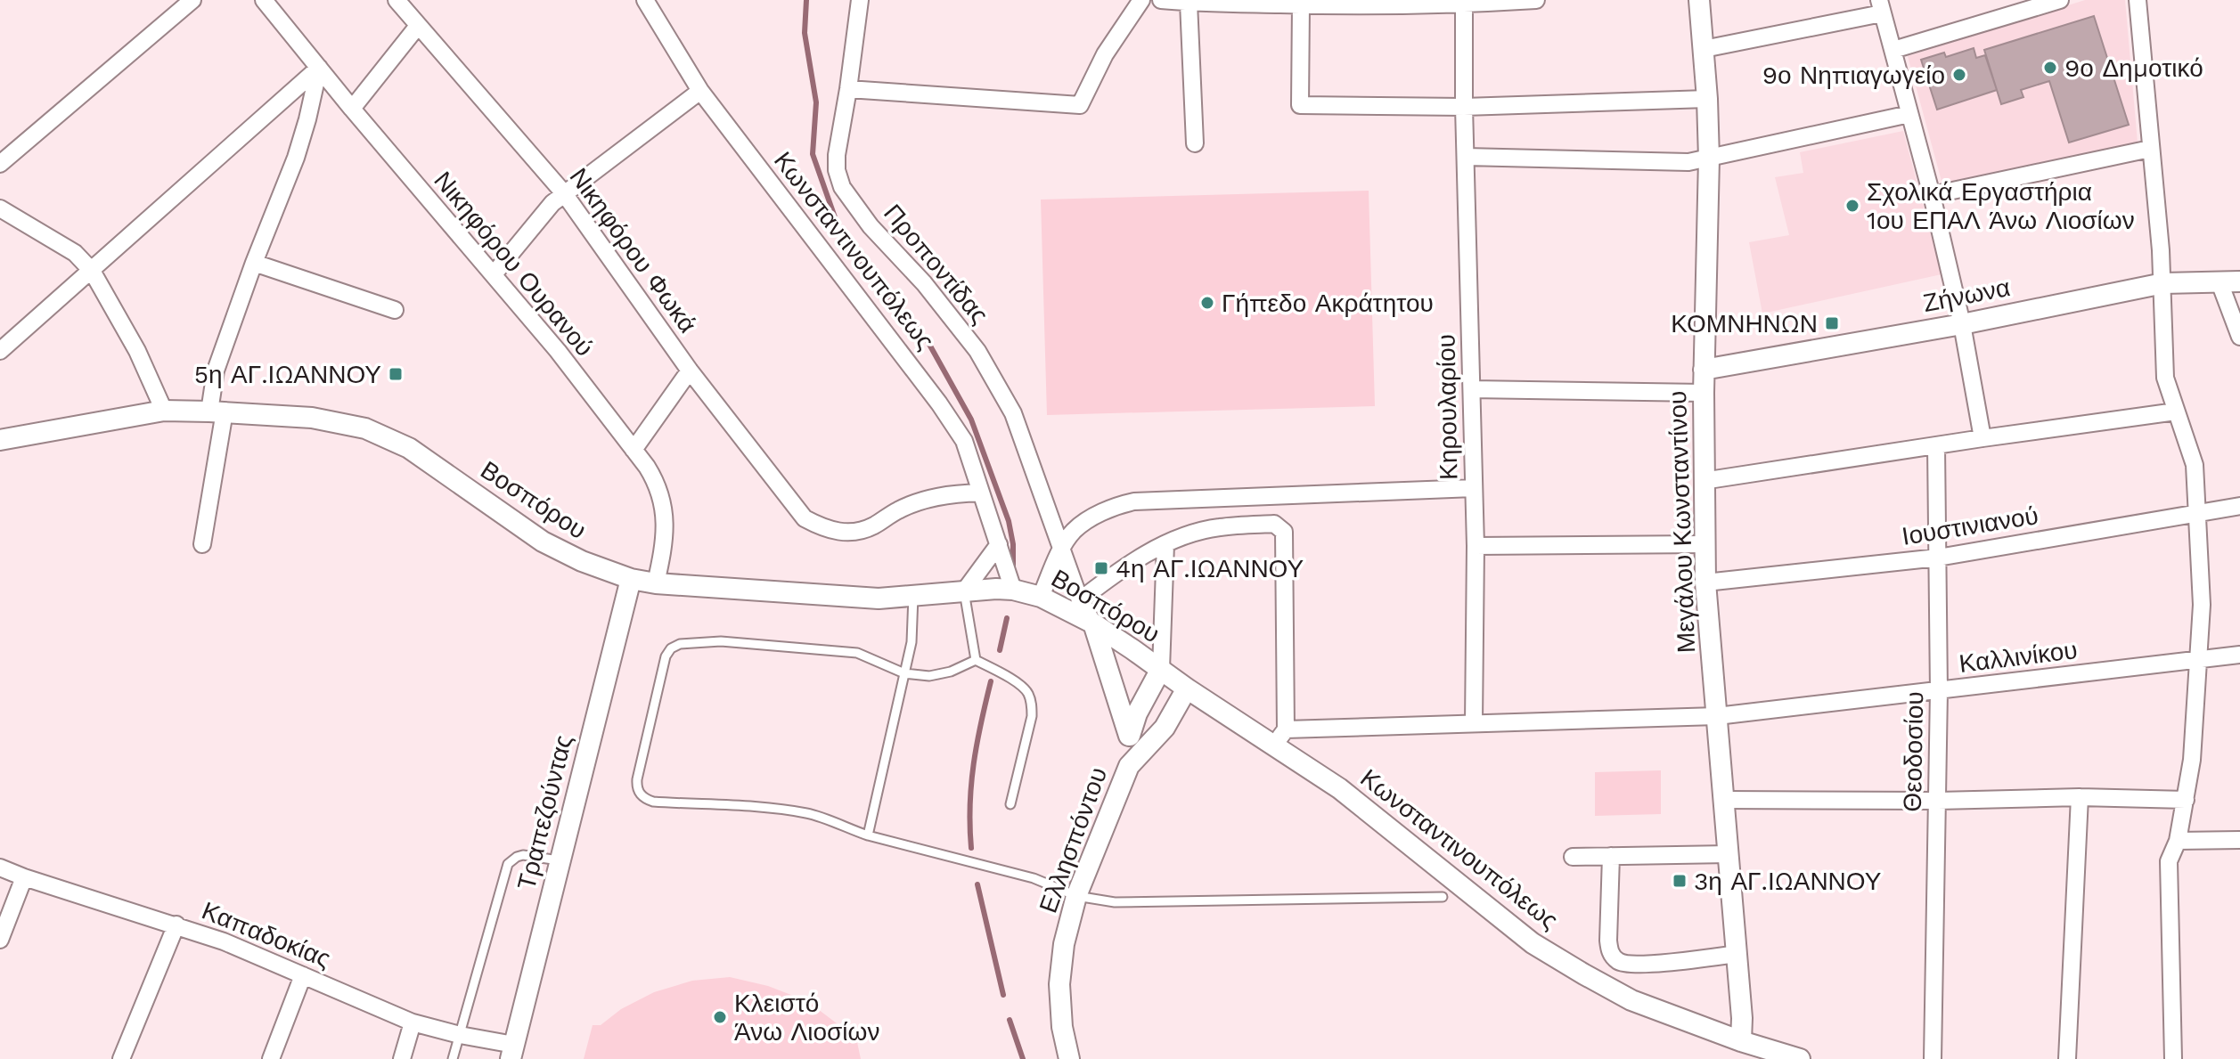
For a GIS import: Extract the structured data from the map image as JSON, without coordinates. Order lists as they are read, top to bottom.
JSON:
{
  "streets": {
    "street": [
      "Νικηφόρου Φωκά",
      "Κωνσταντινουπόλεως",
      "Νικηφόρου Ουρανού",
      "Προποντίδας",
      "Ζήνωνα",
      "Κηρουλαρίου",
      "Βοσπόρου",
      "Μεγάλου Κωνσταντίνου",
      "Ιουστινιανού",
      "Καλλινίκου",
      "Θεοδοσίου",
      "Τραπεζούντας",
      "Ελλησπόντου",
      "Καπαδοκίας"
    ]
  },
  "crossings": [
    ["Νικηφόρου Φωκά", "Κωνσταντινουπόλεως"],
    ["Κωνσταντινουπόλεως", "Βοσπόρου"],
    ["Κωνσταντινουπόλεως", "Μεγάλου Κωνσταντίνου"],
    ["Κωνσταντινουπόλεως", "Καλλινίκου"],
    ["Κωνσταντινουπόλεως", "Ελλησπόντου"],
    ["Νικηφόρου Ουρανού", "Βοσπόρου"],
    ["Προποντίδας", "Βοσπόρου"],
    ["Ζήνωνα", "Μεγάλου Κωνσταντίνου"],
    ["Κηρουλαρίου", "Καλλινίκου"],
    ["Βοσπόρου", "Τραπεζούντας"],
    ["Βοσπόρου", "Ελλησπόντου"],
    ["Μεγάλου Κωνσταντίνου", "Ιουστινιανού"],
    ["Μεγάλου Κωνσταντίνου", "Καλλινίκου"],
    ["Ιουστινιανού", "Θεοδοσίου"],
    ["Καλλινίκου", "Θεοδοσίου"],
    ["Τραπεζούντας", "Καπαδοκίας"]
  ],
  "places": {
    "other": [
      "9ο Δημοτικό",
      "9ο Νηπιαγωγείο",
      "Σχολικά Εργαστήρια 1ου ΕΠΑΛ Άνω Λιοσίων",
      "Γήπεδο Ακράτητου",
      "Κλειστό Άνω Λιοσίων"
    ],
    "transit": [
      "ΚΟΜΝΗΝΩΝ",
      "5η ΑΓ.ΙΩΑΝΝΟΥ",
      "4η ΑΓ.ΙΩΑΝΝΟΥ",
      "3η ΑΓ.ΙΩΑΝΝΟΥ"
    ]
  }
}
